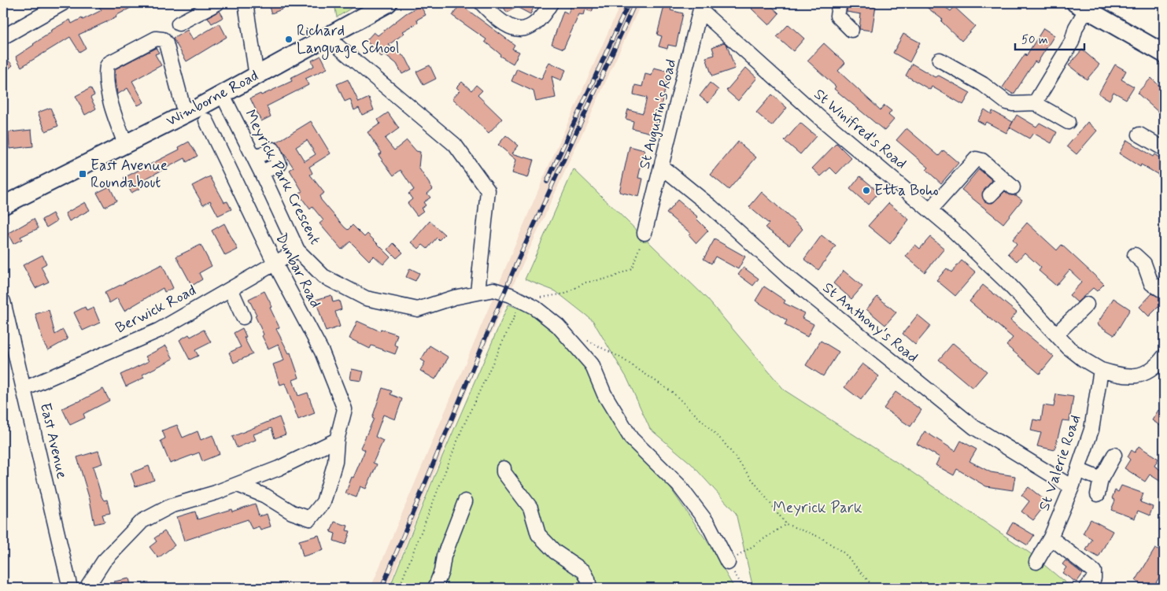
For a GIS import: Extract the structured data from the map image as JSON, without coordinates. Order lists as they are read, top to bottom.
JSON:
{
  "streets": {
    "main road": ["Wimborne Road"],
    "street": [
      "St Augustin's Road",
      "St Winifred's Road",
      "Meyrick Park Crescent",
      "Dunbar Road",
      "Berwick Road",
      "St Anthony's Road",
      "East Avenue",
      "St Valerie Road"
    ]
  },
  "crossings": [
    ["Wimborne Road", "Meyrick Park Crescent"],
    ["St Augustin's Road", "St Winifred's Road"],
    ["St Augustin's Road", "St Anthony's Road"],
    ["St Winifred's Road", "St Valerie Road"],
    ["Meyrick Park Crescent", "Berwick Road"],
    ["Dunbar Road", "Berwick Road"],
    ["Berwick Road", "East Avenue"],
    ["St Anthony's Road", "St Valerie Road"]
  ],
  "parks": ["Meyrick Park"],
  "places": {
    "other": ["Richard Language School", "Etta Boho"],
    "transit": ["East Avenue Roundabout"]
  },
  "scale_bar": "50 m"
}
